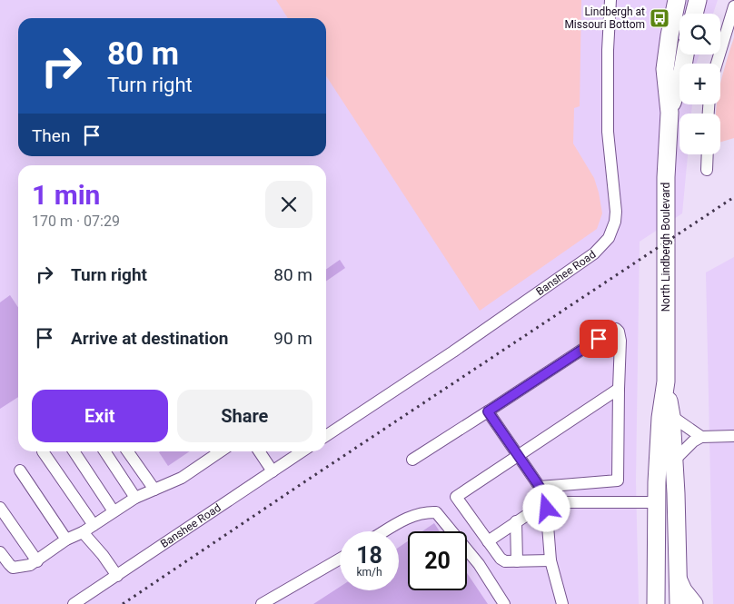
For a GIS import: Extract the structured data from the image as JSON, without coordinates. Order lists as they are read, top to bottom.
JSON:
{
  "streets": {
    "highway": ["North Lindbergh Boulevard"],
    "street": ["Banshee Road"]
  },
  "places": {
    "bus stop": ["Lindbergh at Missouri Bottom"]
  },
  "page": {
    "map_buttons": ["+", "−"],
    "turn": ["80 m", "Turn right"],
    "then": "Then",
    "heading": ["1 min", "170 m · 07:29"],
    "list": [
      {
        "name": "Turn right",
        "value": "80 m"
      },
      {
        "name": "Arrive at destination",
        "value": "90 m"
      }
    ],
    "buttons": ["Exit", "Share"],
    "speed": "18 km/h",
    "limit": "20"
  }
}
